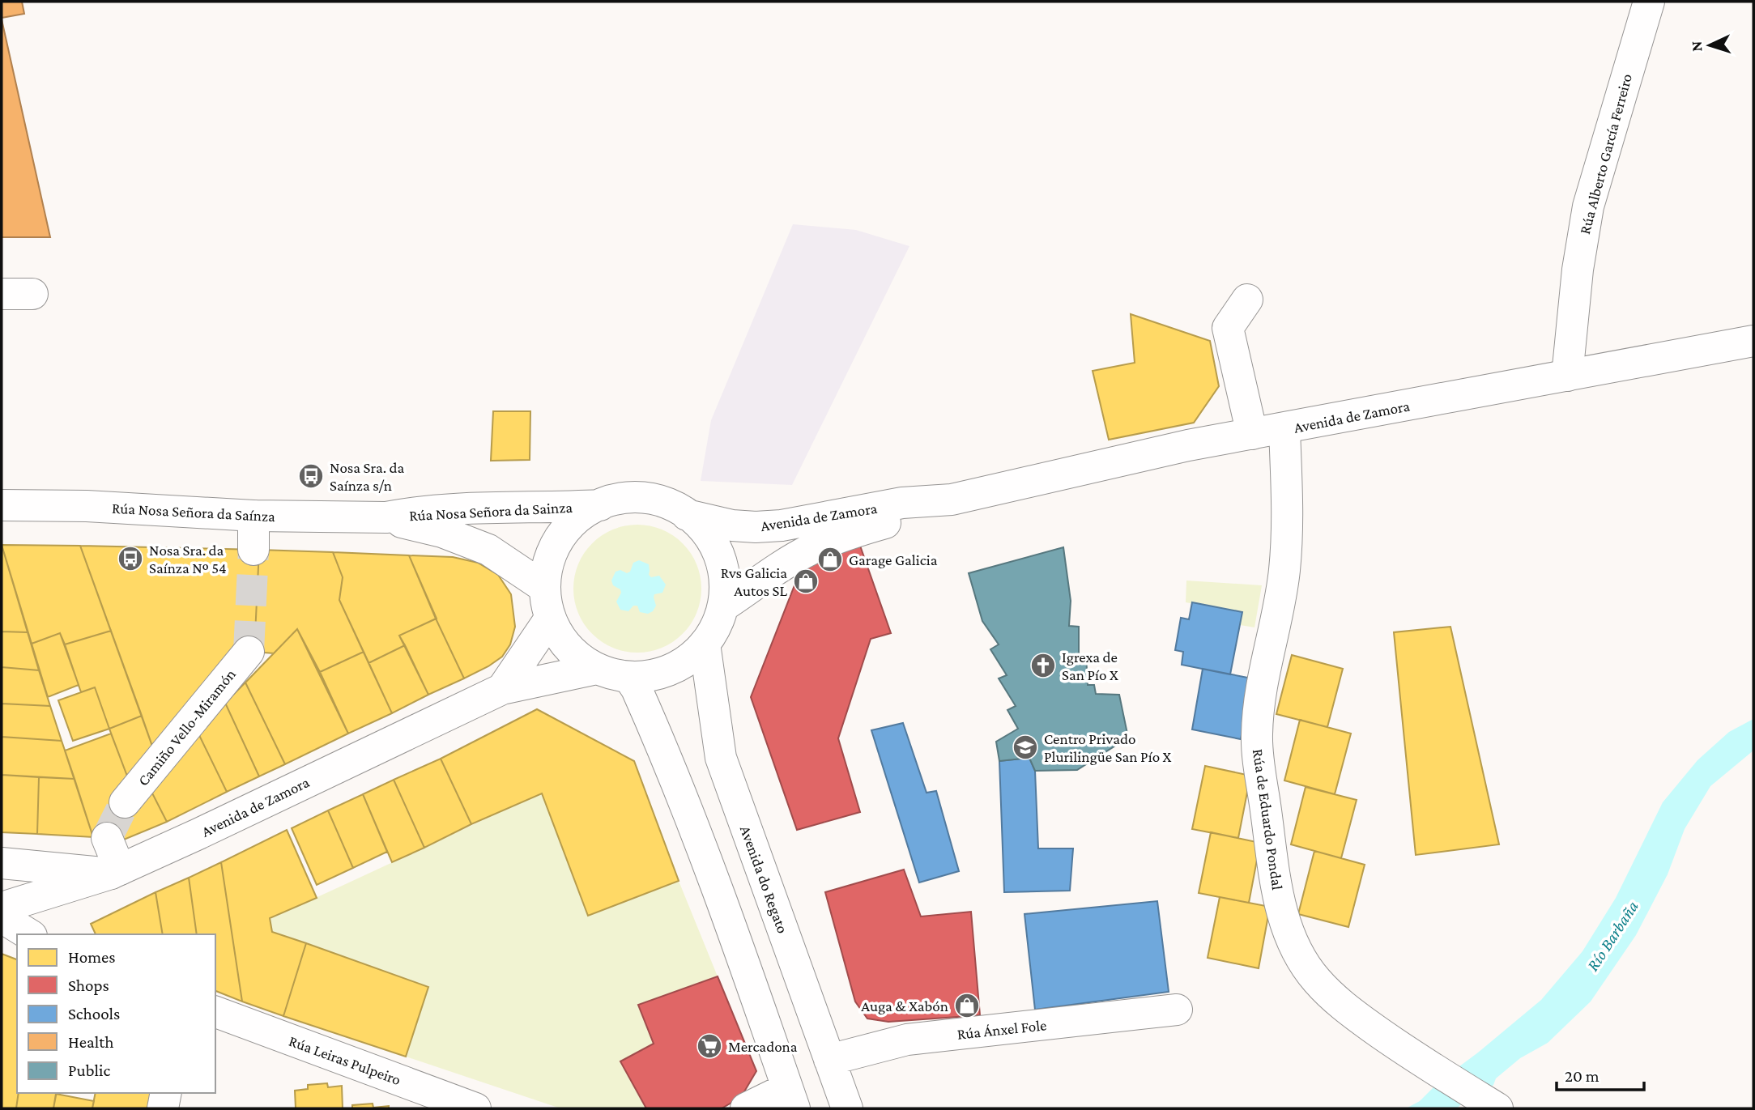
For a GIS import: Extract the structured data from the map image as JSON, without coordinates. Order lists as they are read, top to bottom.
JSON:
{
  "streets": {
    "street": [
      "Rúa Alberto García Ferreiro",
      "Avenida de Zamora",
      "Rúa Nosa Señora da Sainza",
      "Rúa Nosa Señora da Saínza",
      "Camiño Vello-Miramón",
      "Rúa de Eduardo Pondal",
      "Avenida do Regato",
      "Rúa Ánxel Fole",
      "Rúa Leiras Pulpeiro"
    ]
  },
  "crossings": [
    ["Rúa Alberto García Ferreiro", "Avenida de Zamora"],
    ["Avenida de Zamora", "Rúa Nosa Señora da Sainza"],
    ["Avenida de Zamora", "Rúa de Eduardo Pondal"],
    ["Avenida de Zamora", "Avenida do Regato"],
    ["Rúa Nosa Señora da Sainza", "Rúa Nosa Señora da Saínza"],
    ["Rúa Nosa Señora da Sainza", "Avenida do Regato"],
    ["Avenida do Regato", "Rúa Ánxel Fole"]
  ],
  "water": ["Río Barbaña"],
  "places": {
    "bus stop": ["Nosa Sra. da Saínza s/n", "Nosa Sra. da Saínza Nº 54"],
    "shop": ["Garage Galicia", "Rvs Galicia Autos SL", "Auga & Xabón"],
    "church": ["Igrexa de San Pío X"],
    "school or university": ["Centro Privado Plurilingüe San Pío X"],
    "supermarket": ["Mercadona"]
  },
  "legend": [
    "Homes",
    "Shops",
    "Schools",
    "Health",
    "Public"
  ],
  "scale_bar": "20 m",
  "north": "left"
}
